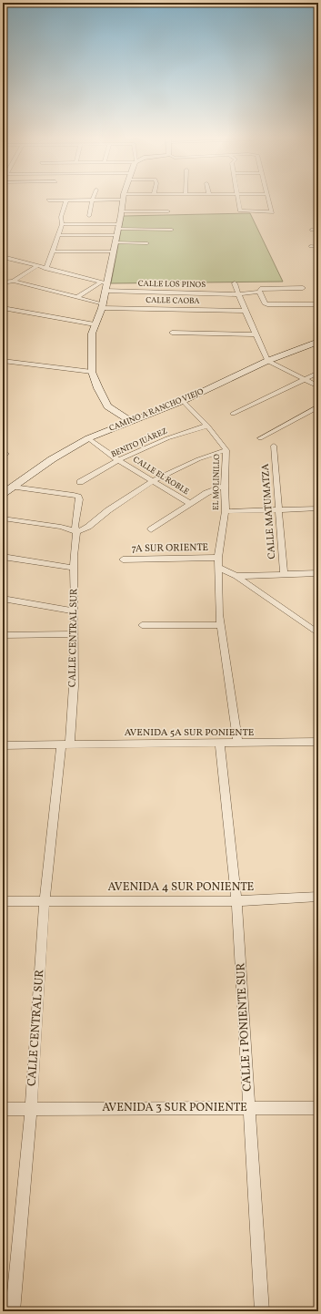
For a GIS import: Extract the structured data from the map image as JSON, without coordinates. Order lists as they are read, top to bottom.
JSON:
{
  "streets": {
    "street": [
      "CALLE LOS PINOS",
      "CALLE CAOBA",
      "CAMINO A RANCHO VIEJO",
      "BENITO JUÁREZ",
      "CALLE EL ROBLE",
      "EL MOLINILLO",
      "CALLE MATUMATZA",
      "7A SUR ORIENTE",
      "CALLE CENTRAL SUR",
      "AVENIDA 5A SUR PONIENTE",
      "AVENIDA 4 SUR PONIENTE",
      "CALLE 1 PONIENTE SUR",
      "AVENIDA 3 SUR PONIENTE"
    ]
  },
  "crossings": [
    ["CAMINO A RANCHO VIEJO", "CALLE EL ROBLE"],
    ["CAMINO A RANCHO VIEJO", "EL MOLINILLO"],
    ["CAMINO A RANCHO VIEJO", "CALLE CENTRAL SUR"],
    ["BENITO JUÁREZ", "CALLE EL ROBLE"],
    ["BENITO JUÁREZ", "EL MOLINILLO"],
    ["EL MOLINILLO", "7A SUR ORIENTE"],
    ["EL MOLINILLO", "AVENIDA 5A SUR PONIENTE"],
    ["CALLE CENTRAL SUR", "AVENIDA 5A SUR PONIENTE"],
    ["CALLE CENTRAL SUR", "AVENIDA 4 SUR PONIENTE"],
    ["CALLE CENTRAL SUR", "AVENIDA 3 SUR PONIENTE"],
    ["AVENIDA 5A SUR PONIENTE", "CALLE 1 PONIENTE SUR"],
    ["AVENIDA 4 SUR PONIENTE", "CALLE 1 PONIENTE SUR"],
    ["CALLE 1 PONIENTE SUR", "AVENIDA 3 SUR PONIENTE"]
  ]
}
